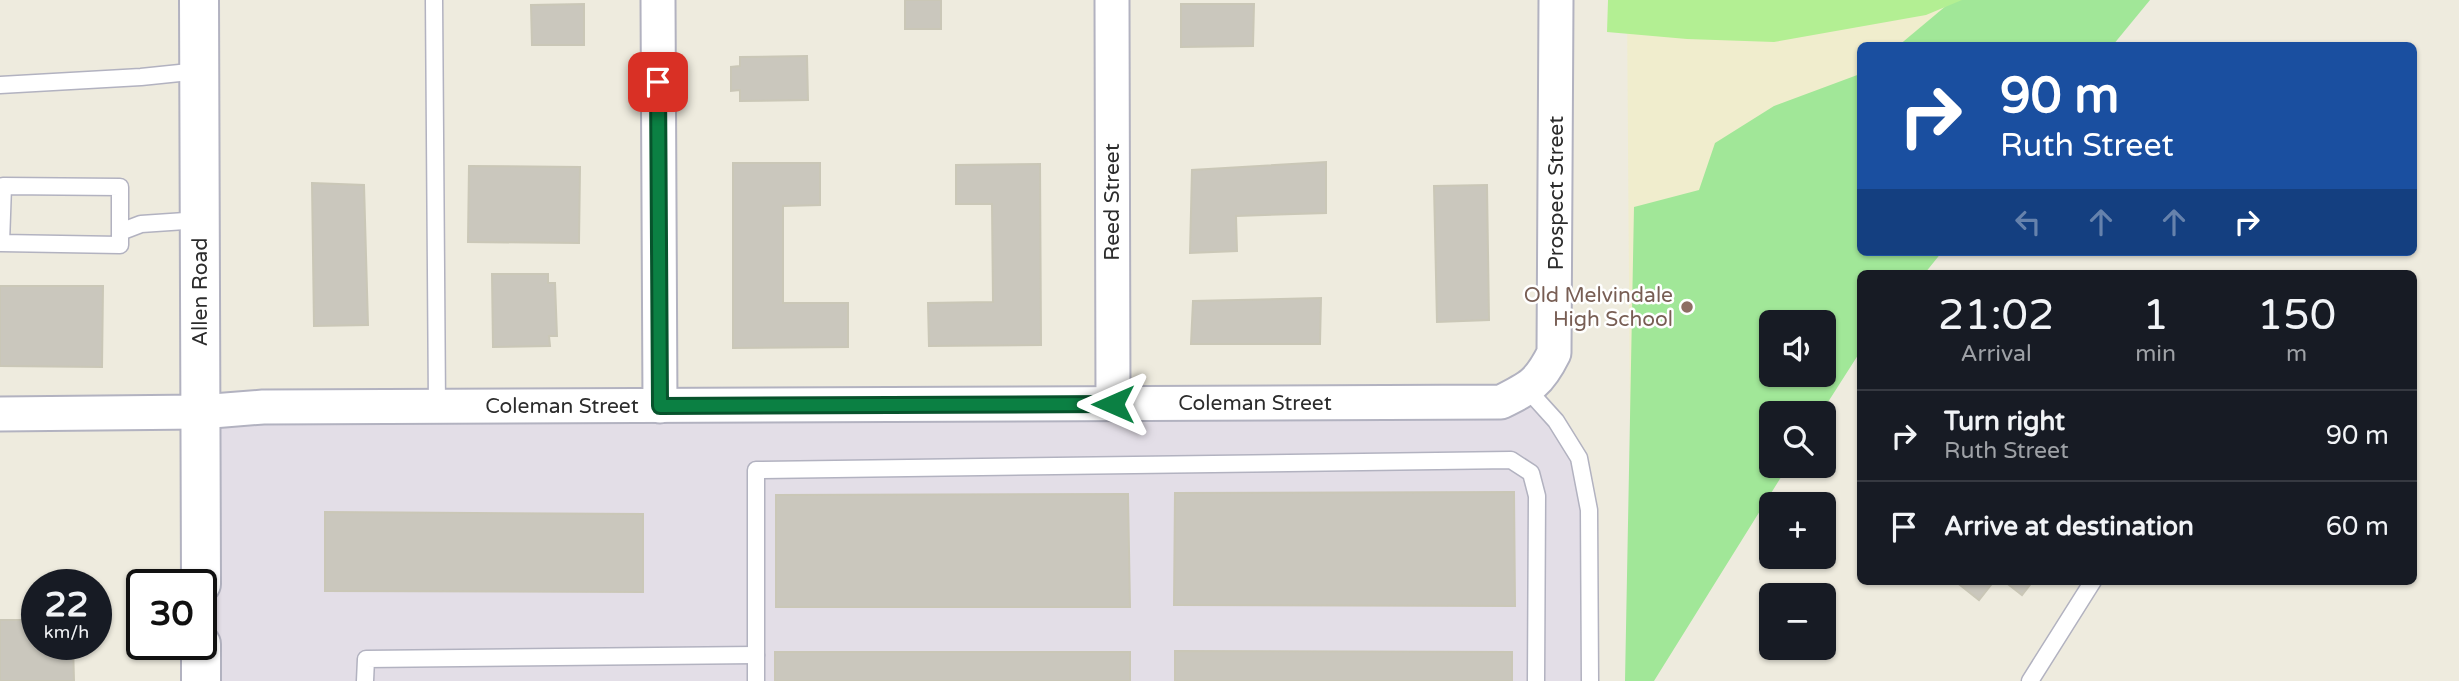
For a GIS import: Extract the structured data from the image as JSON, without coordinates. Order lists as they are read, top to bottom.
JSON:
{
  "streets": {
    "main road": ["Allen Road"],
    "street": ["Prospect Street", "Reed Street", "Coleman Street"]
  },
  "crossings": [
    ["Prospect Street", "Coleman Street"],
    ["Reed Street", "Coleman Street"],
    ["Allen Road", "Coleman Street"]
  ],
  "places": ["Old Melvindale High School"],
  "page": {
    "turn": ["90 m", "Ruth Street"],
    "eta": [
      "21:02",
      "Arrival",
      "1",
      "min",
      "150",
      "m"
    ],
    "map_buttons": ["+", "−"],
    "list": [
      {
        "name": "Turn right",
        "note": "Ruth Street",
        "value": "90 m"
      },
      {
        "name": "Arrive at destination",
        "value": "60 m"
      }
    ],
    "speed": "22 km/h",
    "limit": "30"
  }
}
